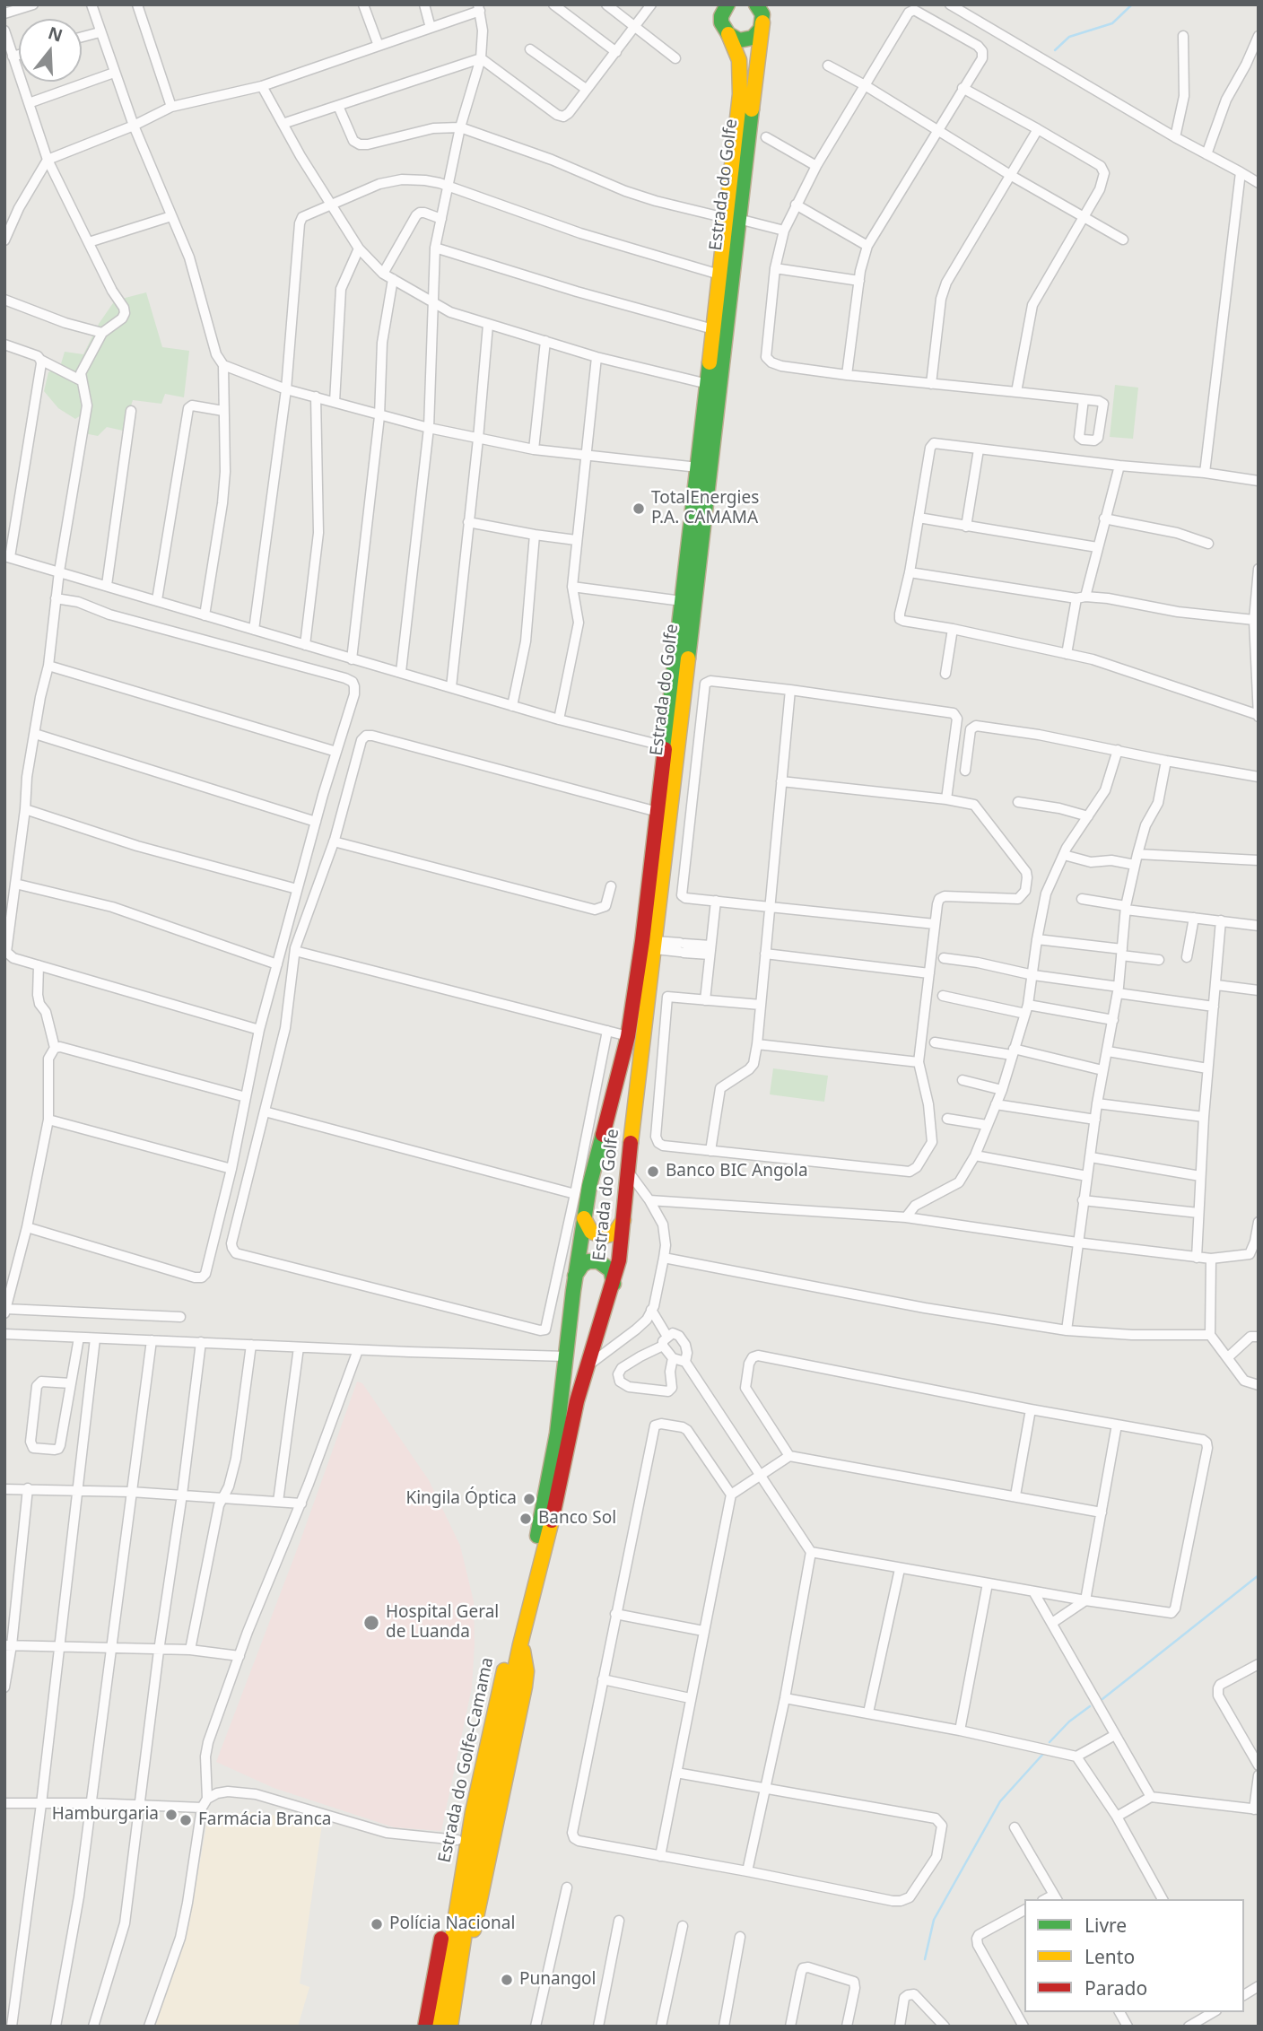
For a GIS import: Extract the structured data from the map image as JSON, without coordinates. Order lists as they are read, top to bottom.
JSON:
{
  "streets": {
    "highway": ["Estrada do Golfe", "Estrada do Golfe-Camama"]
  },
  "crossings": [
    ["Estrada do Golfe", "Estrada do Golfe-Camama"]
  ],
  "places": [
    "TotalEnergies P.A. CAMAMA",
    "Banco BIC Angola",
    "Kingila Óptica",
    "Banco Sol",
    "Hospital Geral de Luanda",
    "Hamburgaria",
    "Farmácia Branca",
    "Polícia Nacional",
    "Punangol"
  ],
  "legend": ["Livre", "Lento", "Parado"],
  "north": "top"
}
